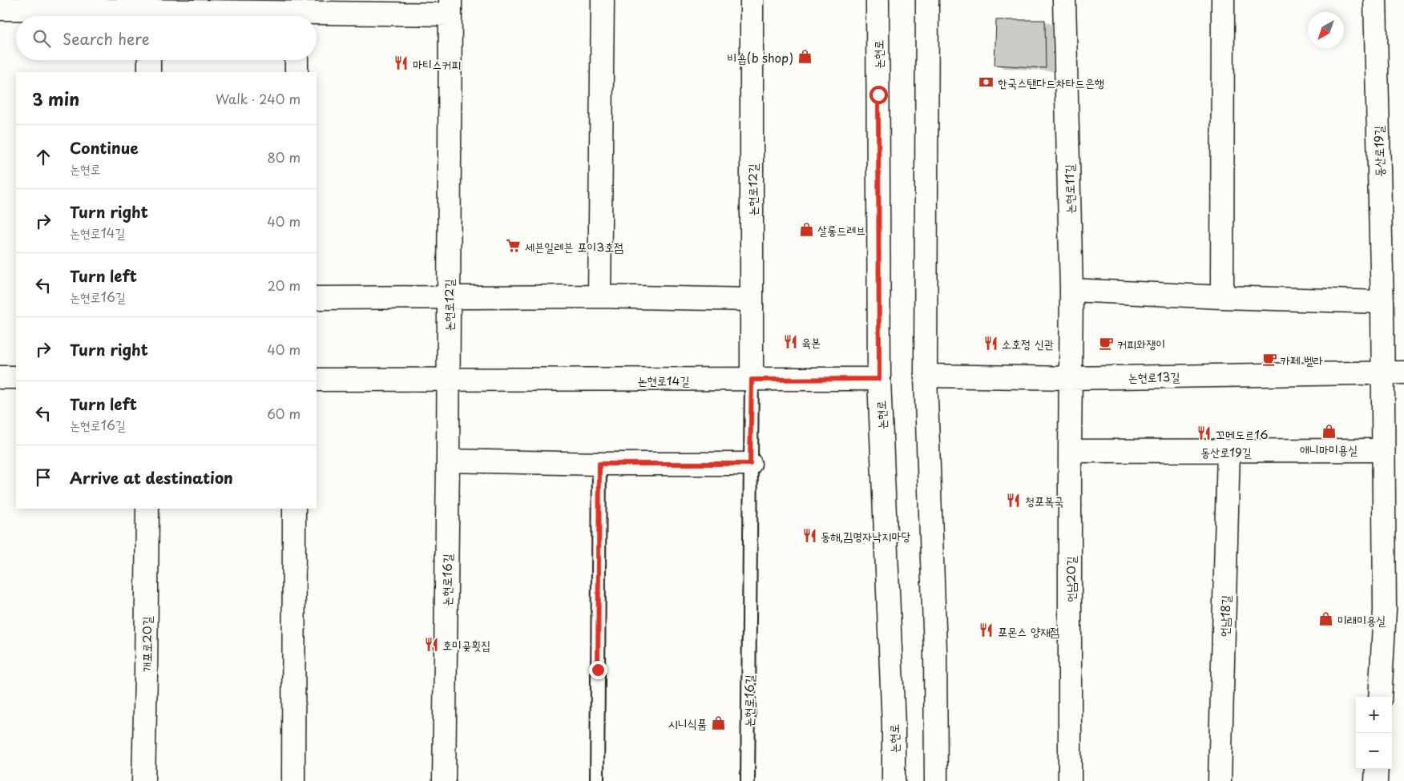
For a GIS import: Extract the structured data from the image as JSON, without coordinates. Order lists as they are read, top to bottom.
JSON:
{
  "streets": {
    "street": [
      "논현로",
      "동산로19길",
      "논현로11길",
      "논현로12길",
      "논현로13길",
      "논현로14길",
      "언남20길",
      "논현로16길",
      "언남18길",
      "개포로20길"
    ]
  },
  "crossings": [
    ["논현로", "논현로14길"],
    ["동산로19길", "논현로13길"],
    ["동산로19길", "언남20길"],
    ["동산로19길", "언남18길"],
    ["논현로11길", "논현로13길"],
    ["논현로11길", "언남20길"],
    ["논현로12길", "논현로14길"],
    ["논현로12길", "논현로16길"],
    ["논현로13길", "언남20길"],
    ["논현로14길", "논현로16길"]
  ],
  "places": {
    "shop": [
      "비숍(b shop)",
      "살롱드레브",
      "애니마미용실",
      "미래미용실",
      "시니식품"
    ],
    "restaurant": [
      "마티스커피",
      "육본",
      "소호정 신관",
      "꼬메도르16",
      "청포복국",
      "동해,김명자낙지마당",
      "포몬스 양재점",
      "호미곶횟집"
    ],
    "bank": ["한국스탠다드차타드은행"],
    "supermarket": ["세븐일레븐 포이3호점"],
    "cafe": ["커피와쟁이", "카페 벨라"]
  },
  "north": "bottom left",
  "page": {
    "search": "Search here",
    "heading": ["3 min", "Walk · 240 m"],
    "list": [
      ["Continue", "논현로", "80 m"],
      ["Turn right", "논현로14길", "40 m"],
      ["Turn left", "논현로16길", "20 m"],
      ["Turn right", "40 m"],
      ["Turn left", "논현로16길", "60 m"],
      "Arrive at destination"
    ],
    "map_buttons": ["+", "−"]
  }
}
